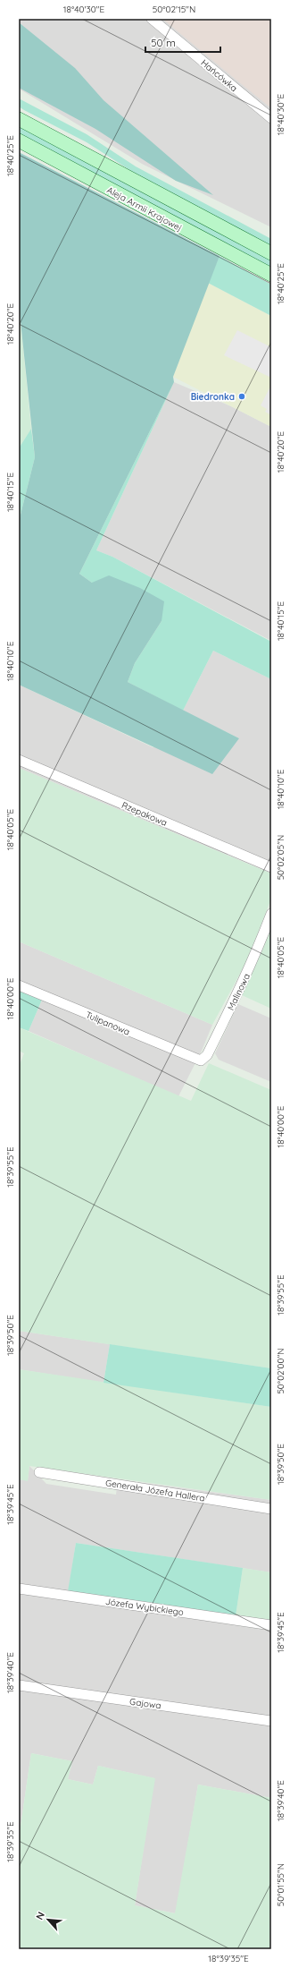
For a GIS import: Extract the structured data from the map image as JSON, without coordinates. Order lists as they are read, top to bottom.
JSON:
{
  "streets": {
    "main road": ["Aleja Armii Krajowej"],
    "street": [
      "Hańcówka",
      "Rzepakowa",
      "Malinowa",
      "Tulipanowa",
      "Generała Józefa Hallera",
      "Józefa Wybickiego",
      "Gajowa"
    ]
  },
  "crossings": [
    ["Malinowa", "Tulipanowa"]
  ],
  "places": ["Biedronka"],
  "scale_bar": "50 m",
  "north": "top left",
  "coordinates": [
    "18°40'30\"E",
    "50°02'15\"N",
    "18°40'25\"E",
    "18°40'20\"E",
    "18°40'15\"E",
    "18°40'10\"E",
    "18°40'05\"E",
    "50°02'05\"N",
    "18°40'00\"E",
    "18°39'55\"E",
    "18°39'50\"E",
    "50°02'00\"N",
    "18°39'45\"E",
    "18°39'40\"E",
    "18°39'35\"E",
    "50°01'55\"N"
  ]
}
